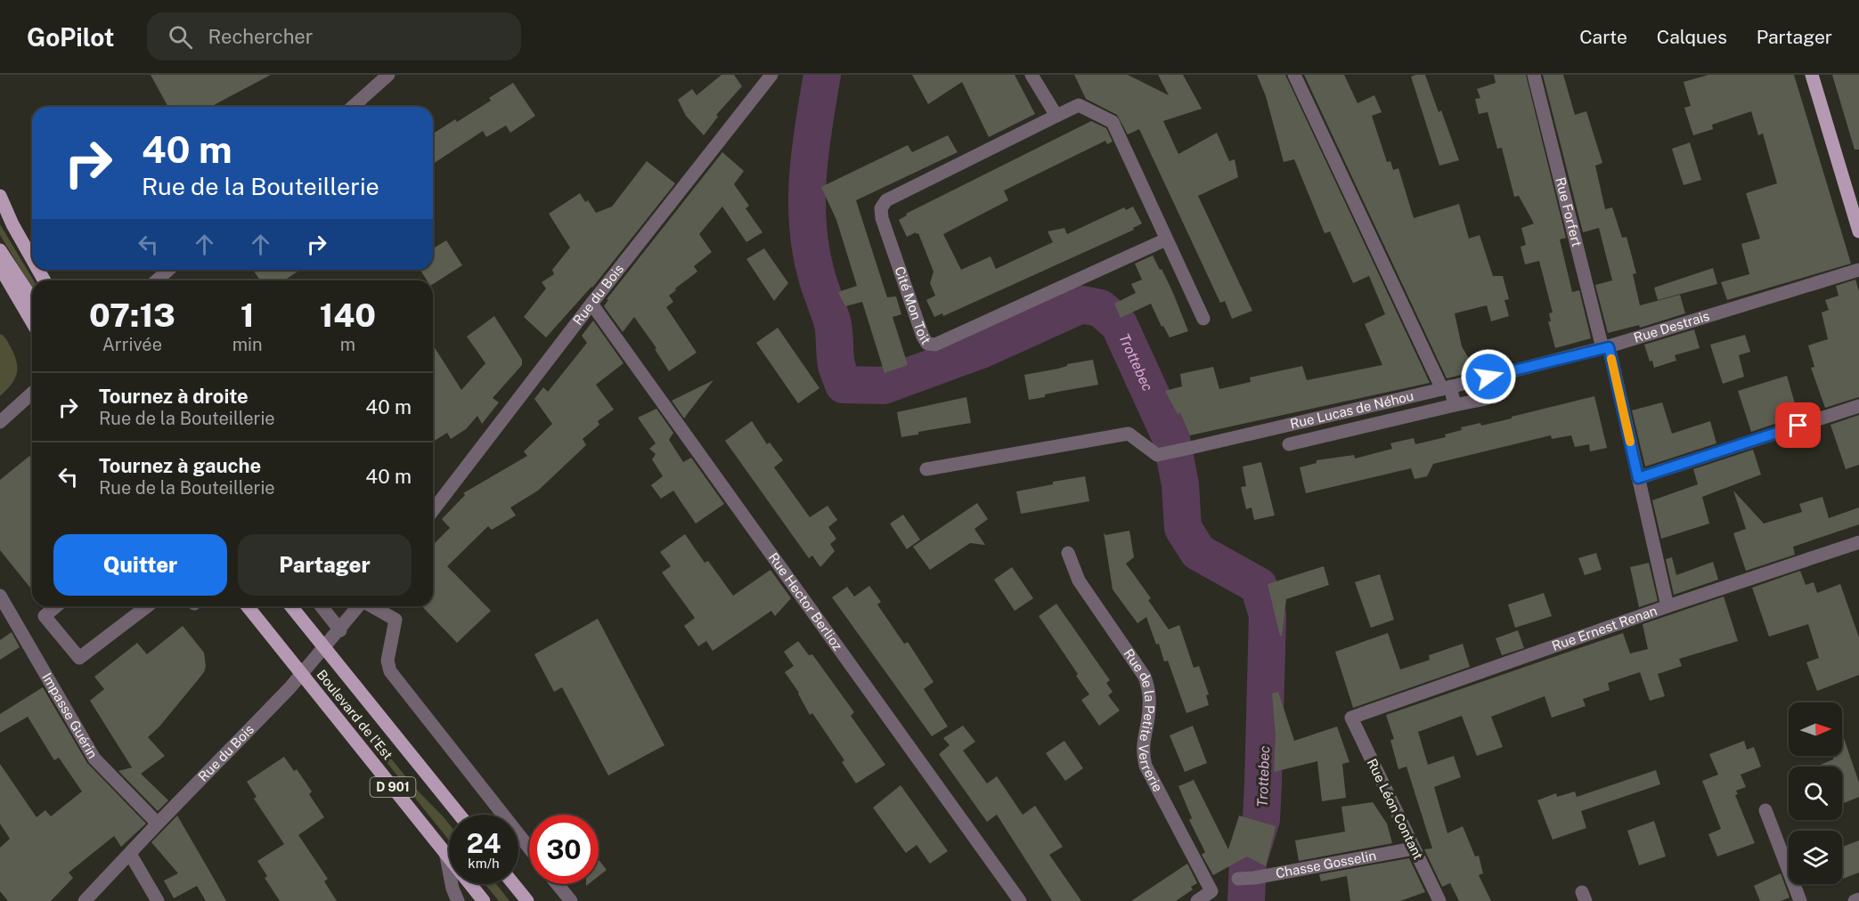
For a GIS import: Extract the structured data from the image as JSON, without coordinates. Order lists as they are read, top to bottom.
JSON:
{
  "streets": {
    "main road": ["Boulevard de l'Est", "D 901"],
    "street": [
      "Rue Forfert",
      "Rue du Bois",
      "Cité Mon Toit",
      "Rue Destrais",
      "Rue Lucas de Néhou",
      "Rue Hector Berlioz",
      "Rue Ernest Renan",
      "Impasse Guérin",
      "Rue de la Petite Verrerie",
      "Rue Léon Contant",
      "Chasse Gosselin"
    ]
  },
  "crossings": [
    ["Rue Forfert", "Rue Destrais"],
    ["Rue Forfert", "Rue Ernest Renan"],
    ["Rue du Bois", "Rue Hector Berlioz"],
    ["Rue du Bois", "Boulevard de l'Est"],
    ["Rue du Bois", "Impasse Guérin"],
    ["Rue du Bois", "D 901"],
    ["Rue Destrais", "Rue Lucas de Néhou"],
    ["Rue Ernest Renan", "Rue Léon Contant"],
    ["Boulevard de l'Est", "D 901"],
    ["Rue Léon Contant", "Chasse Gosselin"]
  ],
  "water": ["Trottebec"],
  "north": "right",
  "page": {
    "header": "GoPilot",
    "search": "Rechercher",
    "nav": ["Carte", "Calques", "Partager"],
    "turn": ["40 m", "Rue de la Bouteillerie"],
    "eta": [
      "07:13",
      "Arrivée",
      "1",
      "min",
      "140",
      "m"
    ],
    "list": [
      {
        "name": "Tournez à droite",
        "note": "Rue de la Bouteillerie",
        "value": "40 m"
      },
      {
        "name": "Tournez à gauche",
        "note": "Rue de la Bouteillerie",
        "value": "40 m"
      }
    ],
    "buttons": ["Quitter", "Partager"],
    "speed": "24 km/h",
    "limit": "30"
  }
}
